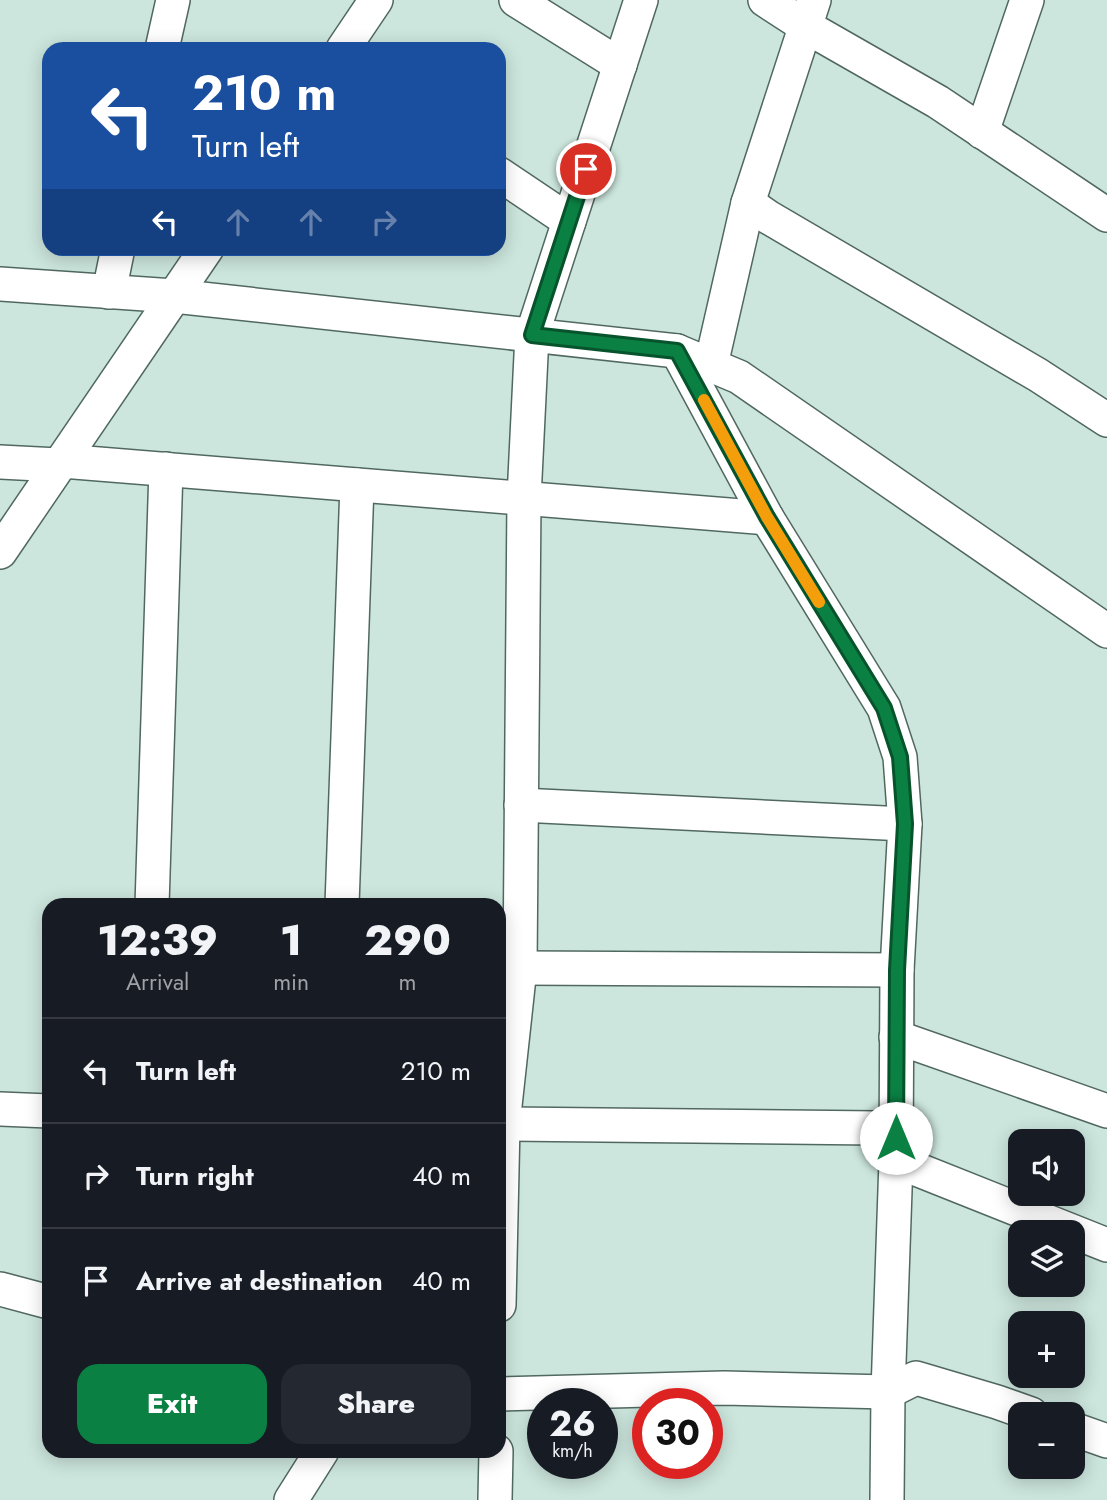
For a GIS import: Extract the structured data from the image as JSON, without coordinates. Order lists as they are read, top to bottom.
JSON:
{
  "page": {
    "turn": ["210 m", "Turn left"],
    "eta": [
      "12:39",
      "Arrival",
      "1",
      "min",
      "290",
      "m"
    ],
    "list": [
      {
        "name": "Turn left",
        "value": "210 m"
      },
      {
        "name": "Turn right",
        "value": "40 m"
      },
      {
        "name": "Arrive at destination",
        "value": "40 m"
      }
    ],
    "map_buttons": ["+", "−"],
    "buttons": ["Exit", "Share"],
    "speed": "26 km/h",
    "limit": "30"
  }
}
